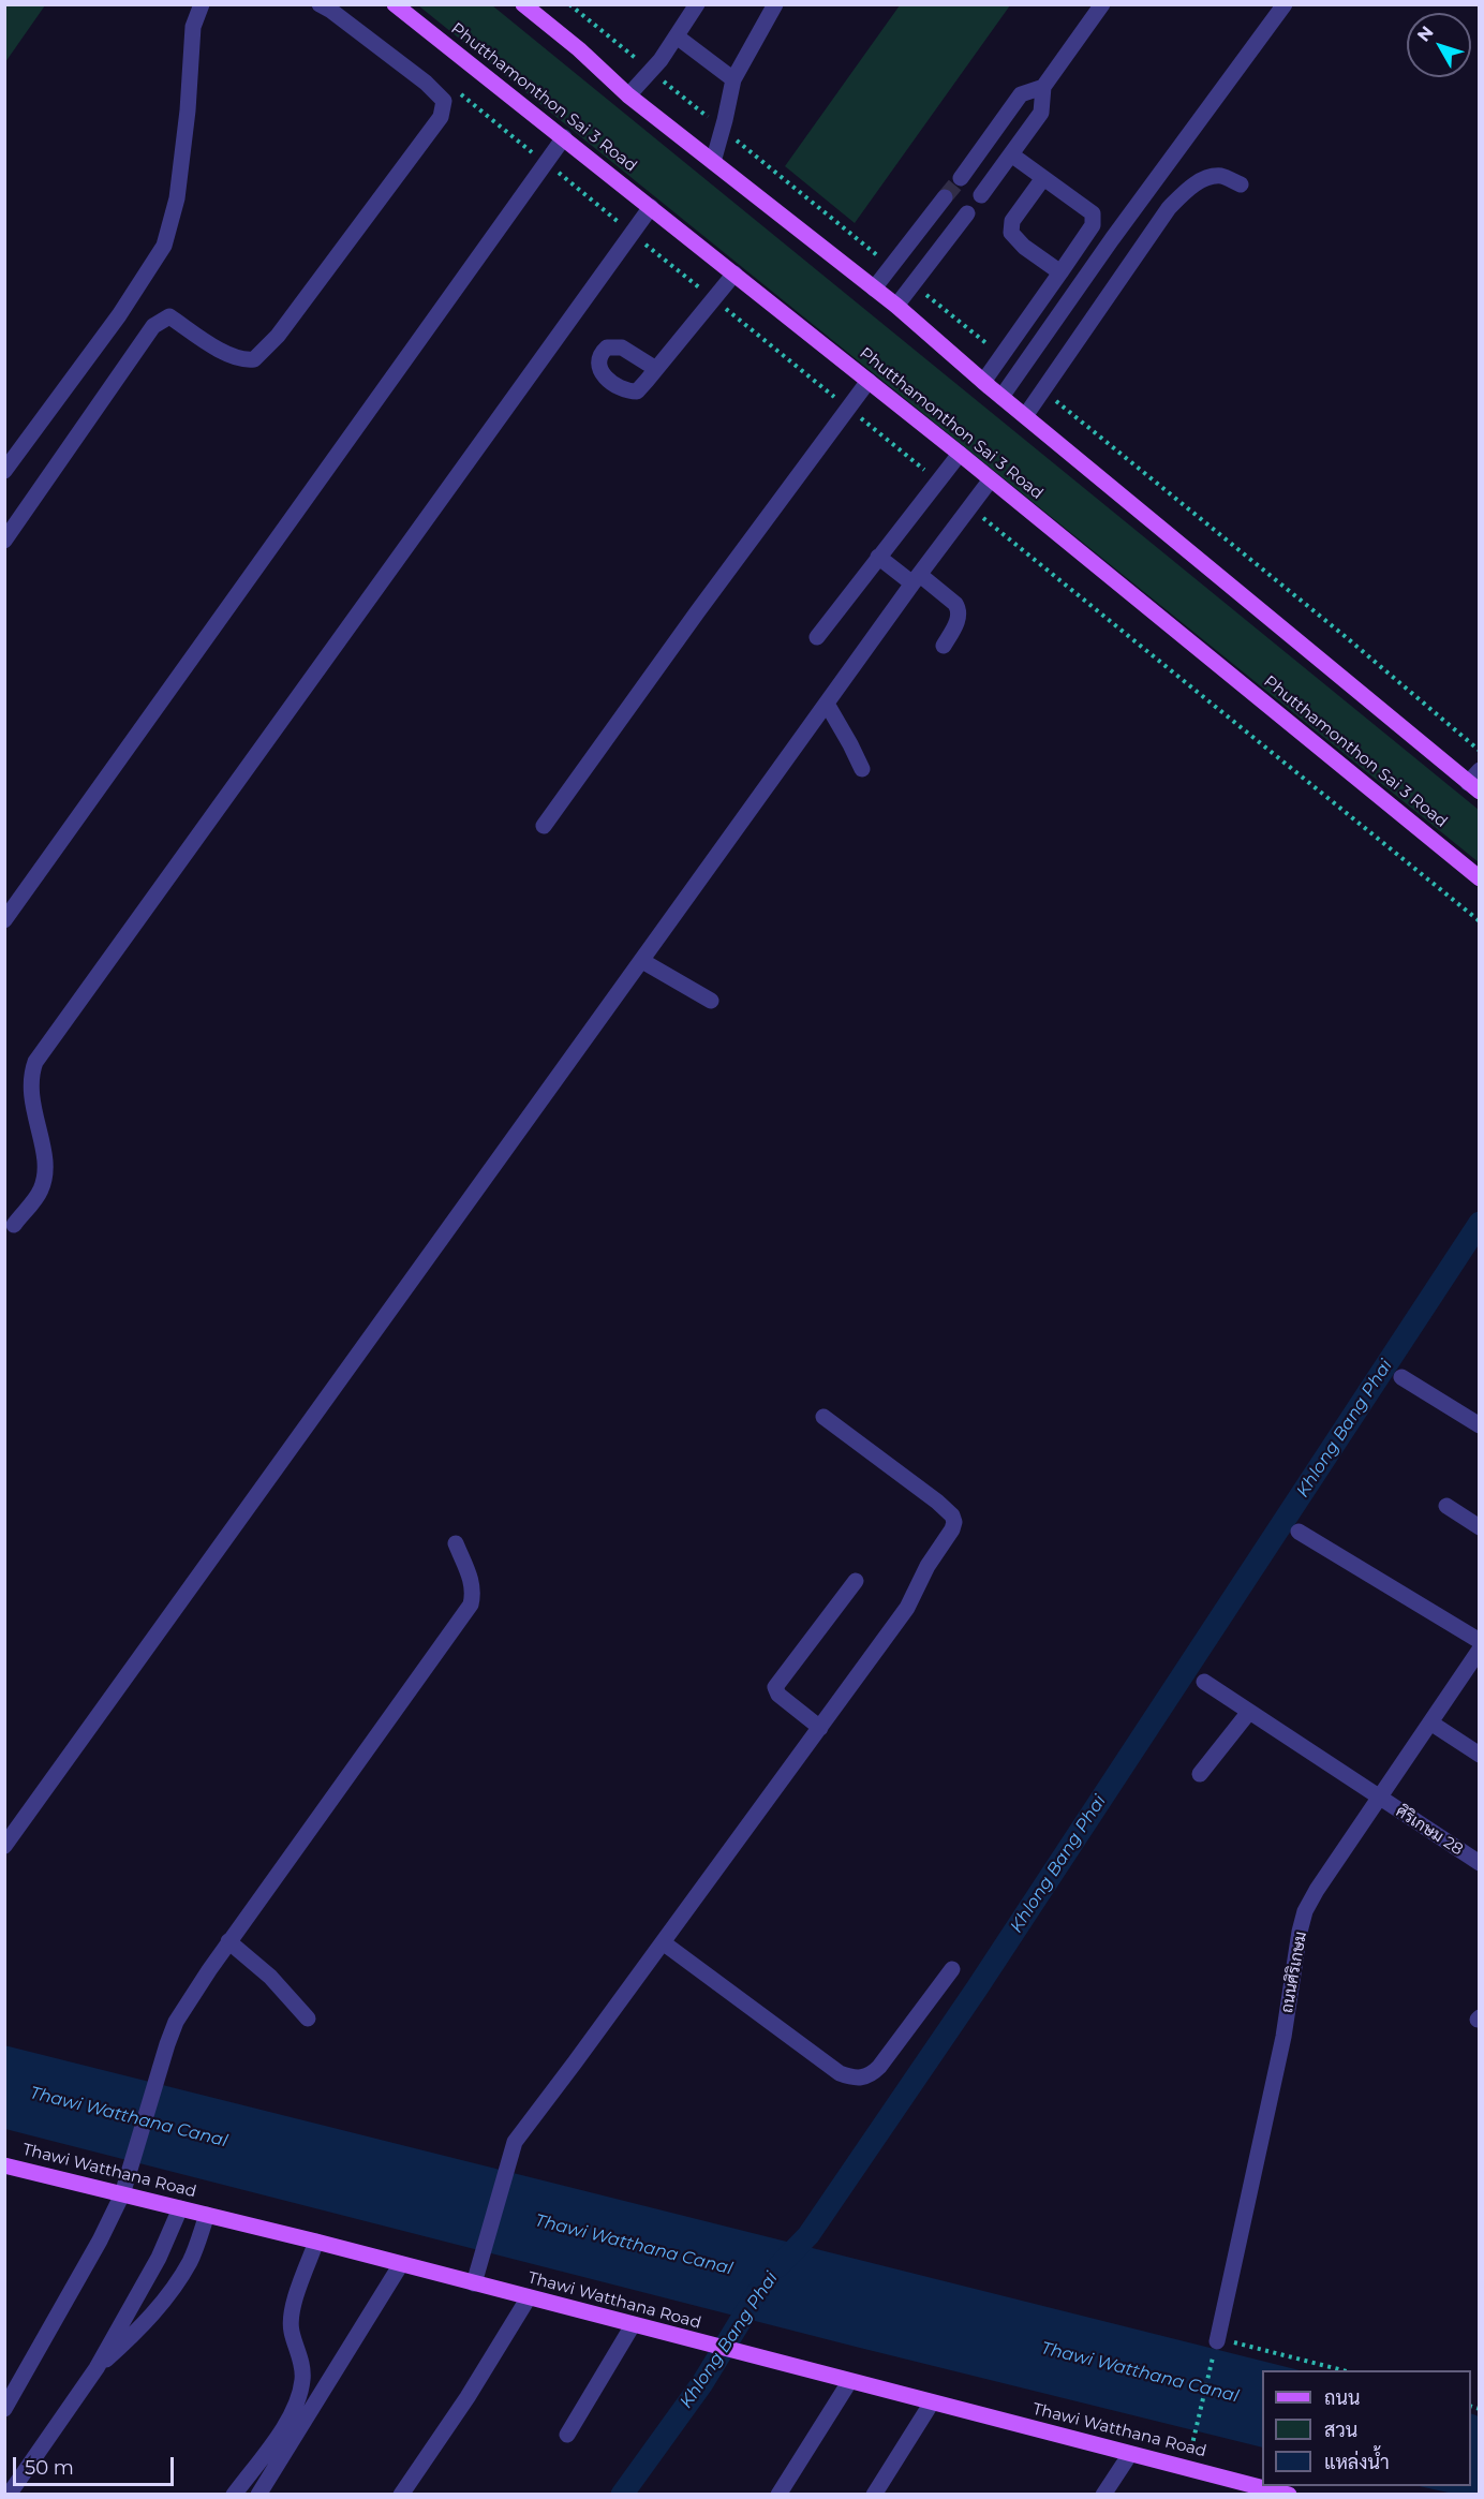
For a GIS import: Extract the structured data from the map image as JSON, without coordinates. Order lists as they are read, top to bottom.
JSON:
{
  "streets": {
    "main road": ["Phutthamonthon Sai 3 Road", "Thawi Watthana Road"],
    "street": ["ศิริเกษม 28", "ถนนศิริเกษม"]
  },
  "crossings": [
    ["ศิริเกษม 28", "ถนนศิริเกษม"]
  ],
  "water": ["Khlong Bang Phai", "Thawi Watthana Canal"],
  "legend": ["ถนน", "สวน", "แหล่งน้ำ"],
  "scale_bar": "50 m",
  "north": "top left"
}
